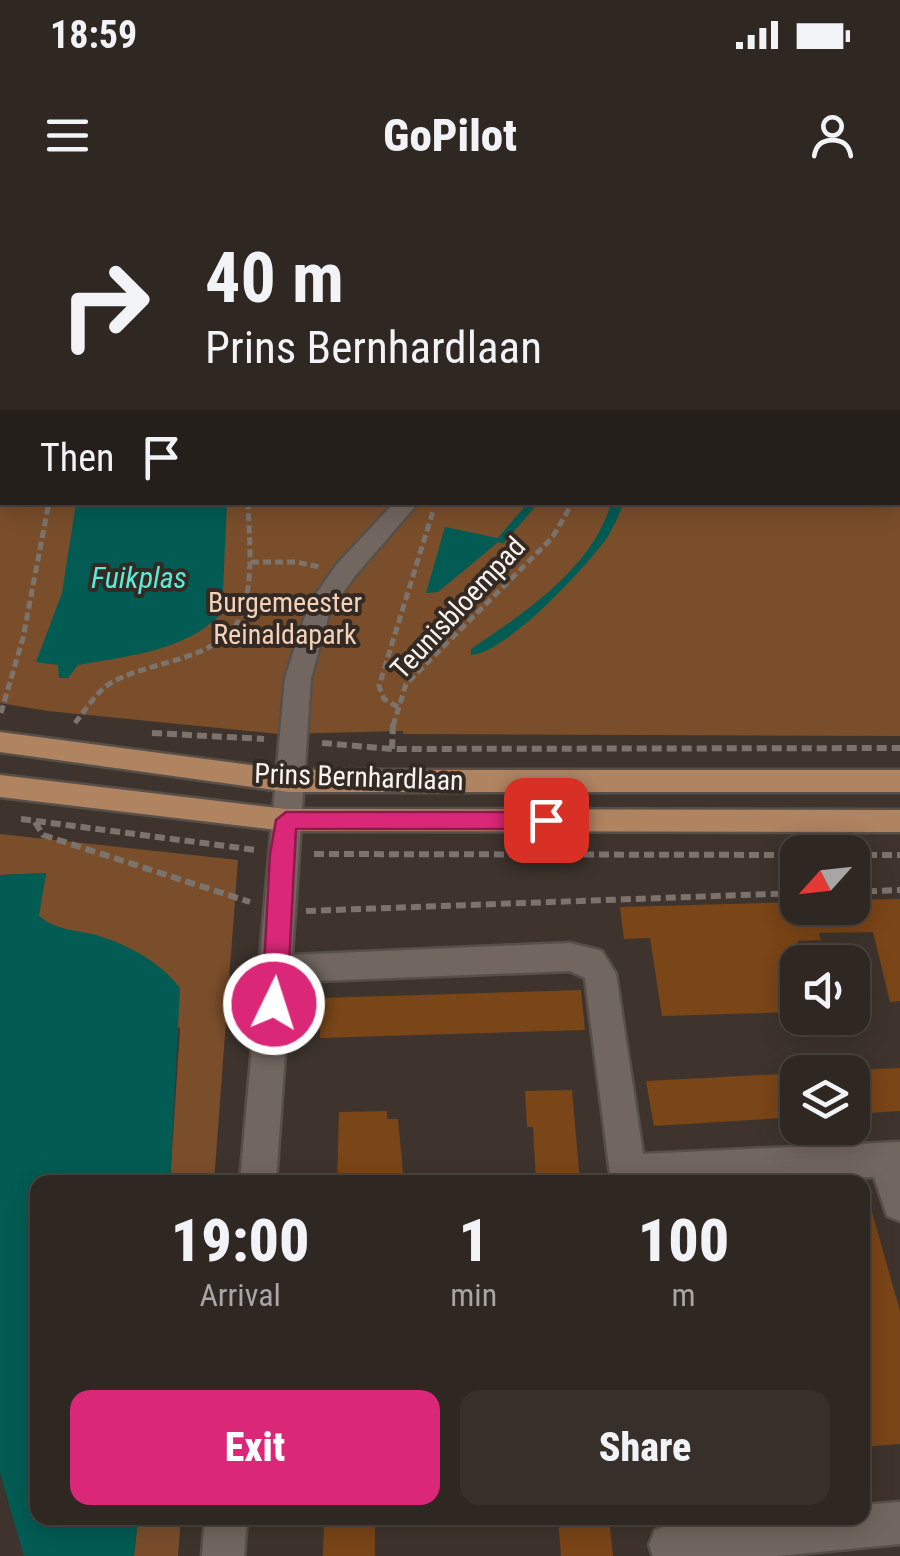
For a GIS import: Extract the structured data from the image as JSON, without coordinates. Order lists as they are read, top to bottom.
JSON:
{
  "streets": {
    "main road": ["Prins Bernhardlaan"],
    "path": ["Teunisbloempad"]
  },
  "crossings": [
    ["Teunisbloempad", "Prins Bernhardlaan"]
  ],
  "water": ["Fuikplas"],
  "parks": ["Burgemeester Reinaldapark"],
  "north": "bottom left",
  "page": {
    "status": "18:59",
    "header": "GoPilot",
    "turn": ["40 m", "Prins Bernhardlaan"],
    "then": "Then",
    "eta": [
      "19:00",
      "Arrival",
      "1",
      "min",
      "100",
      "m"
    ],
    "buttons": ["Exit", "Share"]
  }
}
